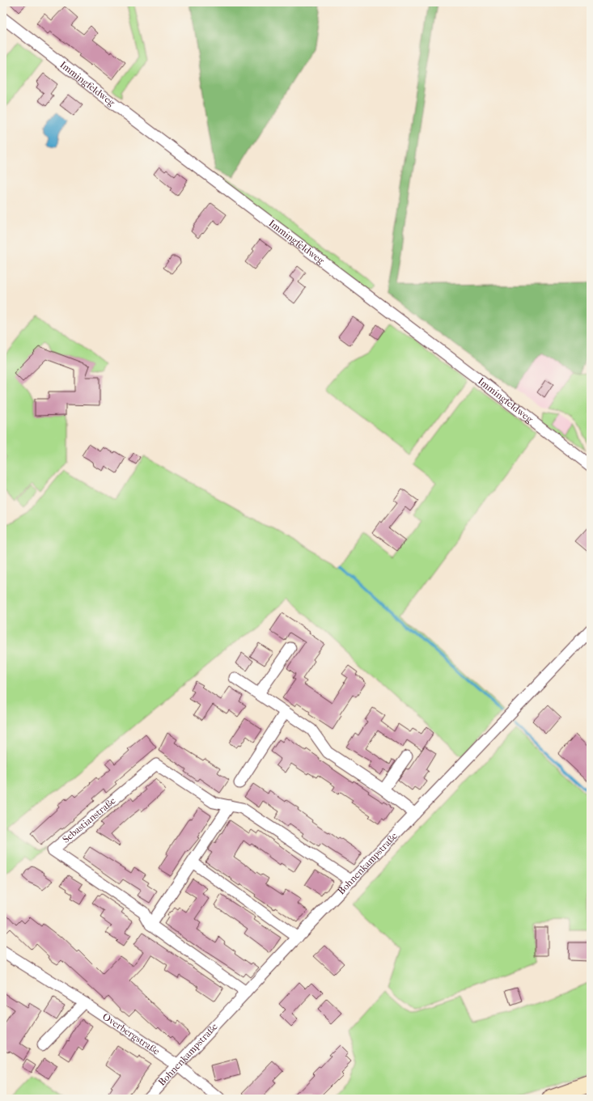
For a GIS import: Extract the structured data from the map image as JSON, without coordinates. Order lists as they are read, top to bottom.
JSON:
{
  "streets": {
    "street": [
      "Immingfeldweg",
      "Sebastianstraße",
      "Bohnenkampstraße",
      "Overbergstraße"
    ]
  },
  "crossings": [
    ["Sebastianstraße", "Bohnenkampstraße"],
    ["Bohnenkampstraße", "Overbergstraße"]
  ]
}
